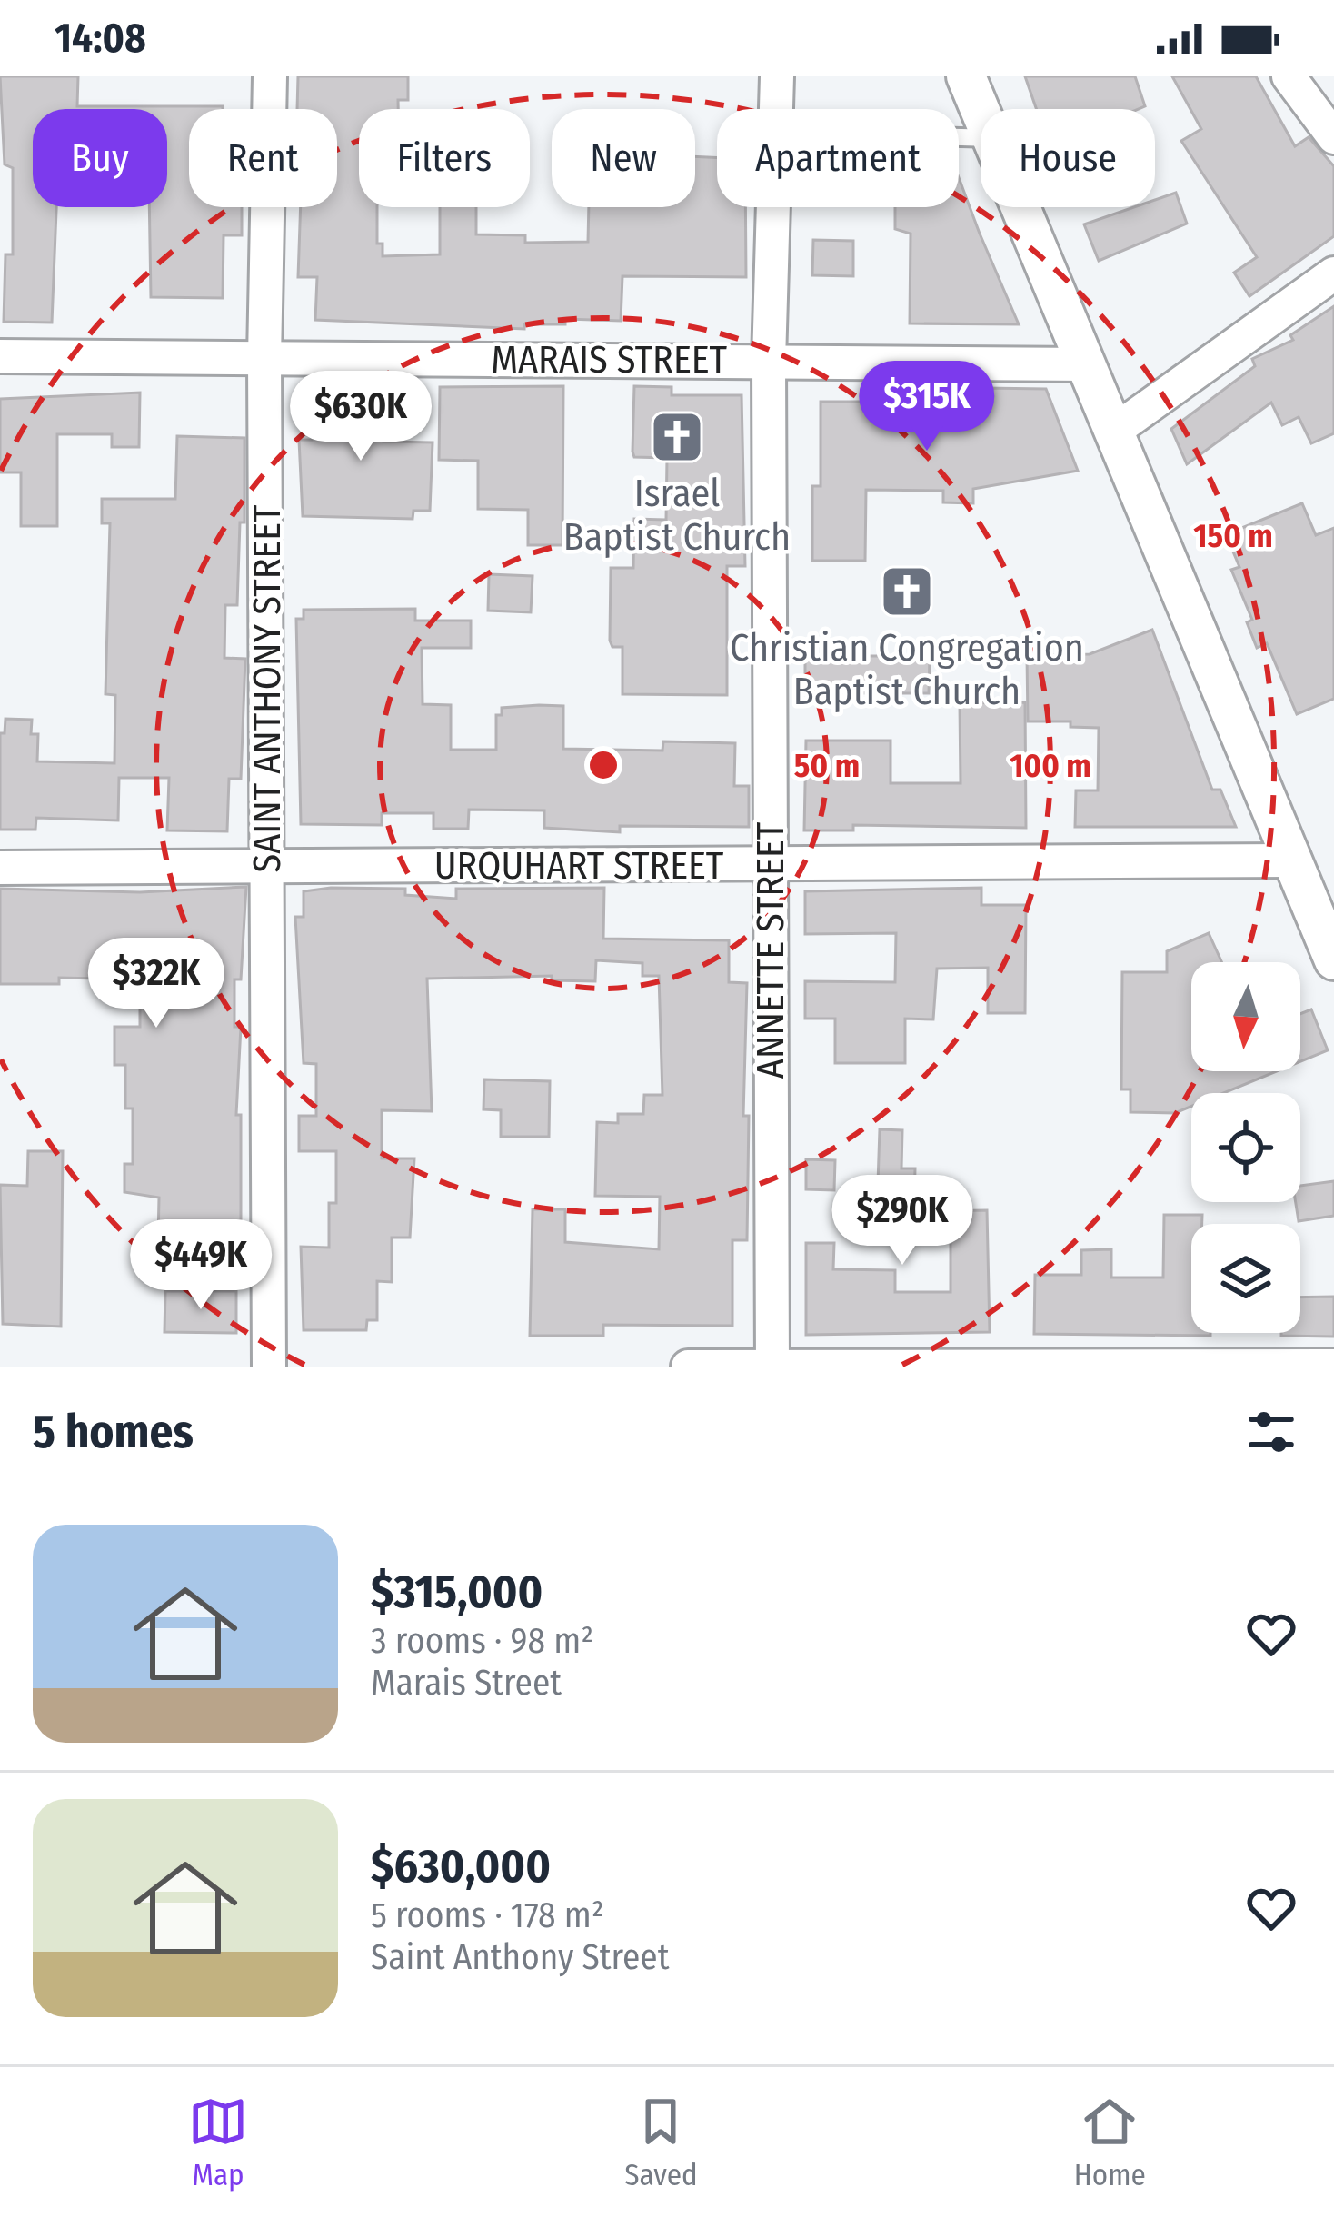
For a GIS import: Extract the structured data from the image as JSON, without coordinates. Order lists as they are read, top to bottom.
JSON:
{
  "streets": {
    "street": [
      "MARAIS STREET",
      "SAINT ANTHONY STREET",
      "URQUHART STREET",
      "ANNETTE STREET"
    ]
  },
  "crossings": [
    ["MARAIS STREET", "SAINT ANTHONY STREET"],
    ["MARAIS STREET", "ANNETTE STREET"],
    ["SAINT ANTHONY STREET", "URQUHART STREET"],
    ["URQUHART STREET", "ANNETTE STREET"]
  ],
  "places": {
    "church": ["Israel Baptist Church", "Christian Congregation Baptist Church"]
  },
  "north": "bottom",
  "page": {
    "status": "14:08",
    "chip": [
      "Buy",
      "Rent",
      "Filters",
      "New",
      "Apartment",
      "House"
    ],
    "price": [
      "$315K",
      "$630K",
      "$322K",
      "$290K",
      "$449K"
    ],
    "heading": "5 homes",
    "list": [
      {
        "name": "$315,000",
        "note": "3 rooms · 98 m² · Marais Street"
      },
      {
        "name": "$630,000",
        "note": "5 rooms · 178 m² · Saint Anthony Street"
      }
    ],
    "tabs": ["Map", "Saved", "Home"]
  },
  "rings": ["150 m", "50 m", "100 m"]
}
